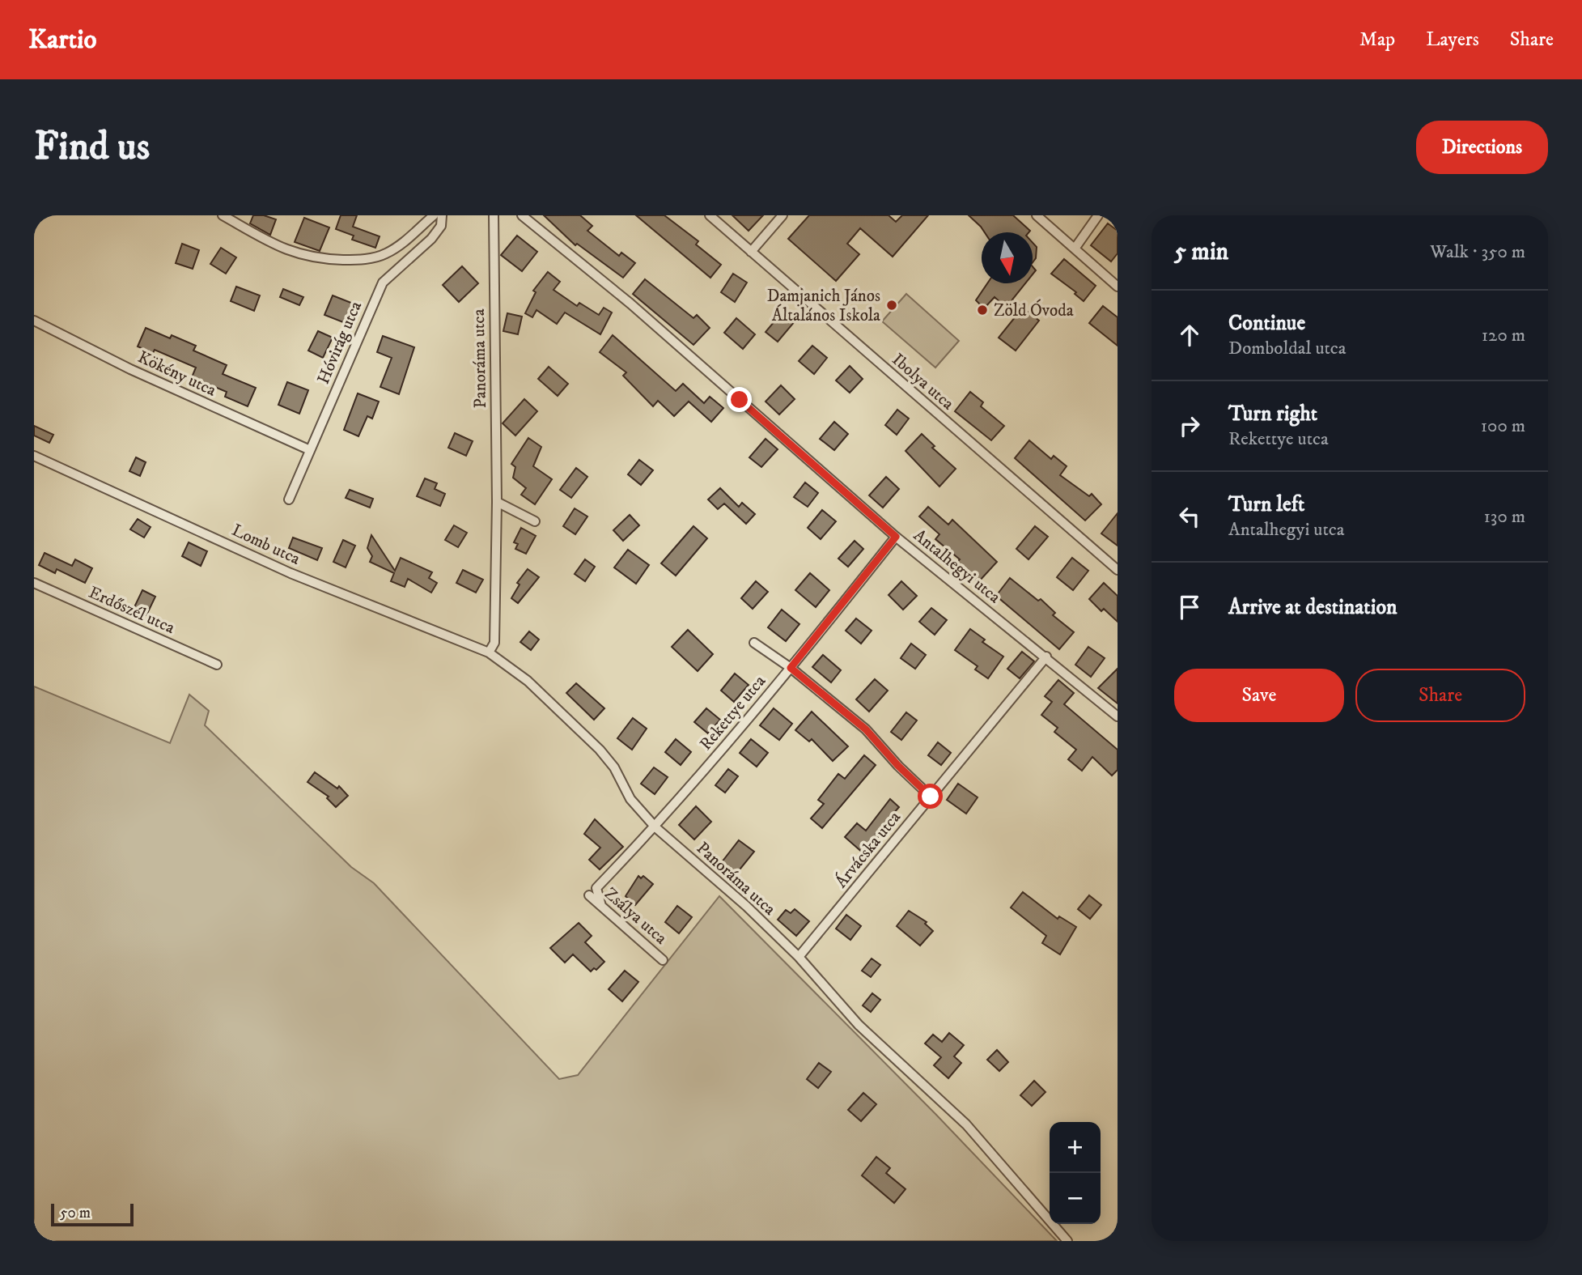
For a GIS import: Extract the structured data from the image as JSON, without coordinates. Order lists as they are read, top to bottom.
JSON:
{
  "streets": {
    "street": [
      "Hóvirág utca",
      "Panoráma utca",
      "Kökény utca",
      "Ibolya utca",
      "Lomb utca",
      "Antalhegyi utca",
      "Erdőszél utca",
      "Rekettye utca",
      "Árvácska utca",
      "Zsálya utca"
    ]
  },
  "crossings": [
    ["Hóvirág utca", "Kökény utca"],
    ["Panoráma utca", "Lomb utca"],
    ["Panoráma utca", "Rekettye utca"],
    ["Panoráma utca", "Árvácska utca"],
    ["Antalhegyi utca", "Rekettye utca"],
    ["Antalhegyi utca", "Árvácska utca"],
    ["Rekettye utca", "Zsálya utca"]
  ],
  "places": ["Damjanich János Általános Iskola", "Zöld Óvoda"],
  "scale_bar": "50 m",
  "north": "bottom",
  "page": {
    "header": "Kartio",
    "nav": ["Map", "Layers", "Share"],
    "buttons": [
      "Directions",
      ["Save", "Share"]
    ],
    "title": "Find us",
    "heading": ["5 min", "Walk · 350 m"],
    "list": [
      ["Continue", "Domboldal utca", "120 m"],
      ["Turn right", "Rekettye utca", "100 m"],
      ["Turn left", "Antalhegyi utca", "130 m"],
      "Arrive at destination"
    ],
    "map_buttons": ["+", "−"],
    "scale": "50 m"
  }
}
